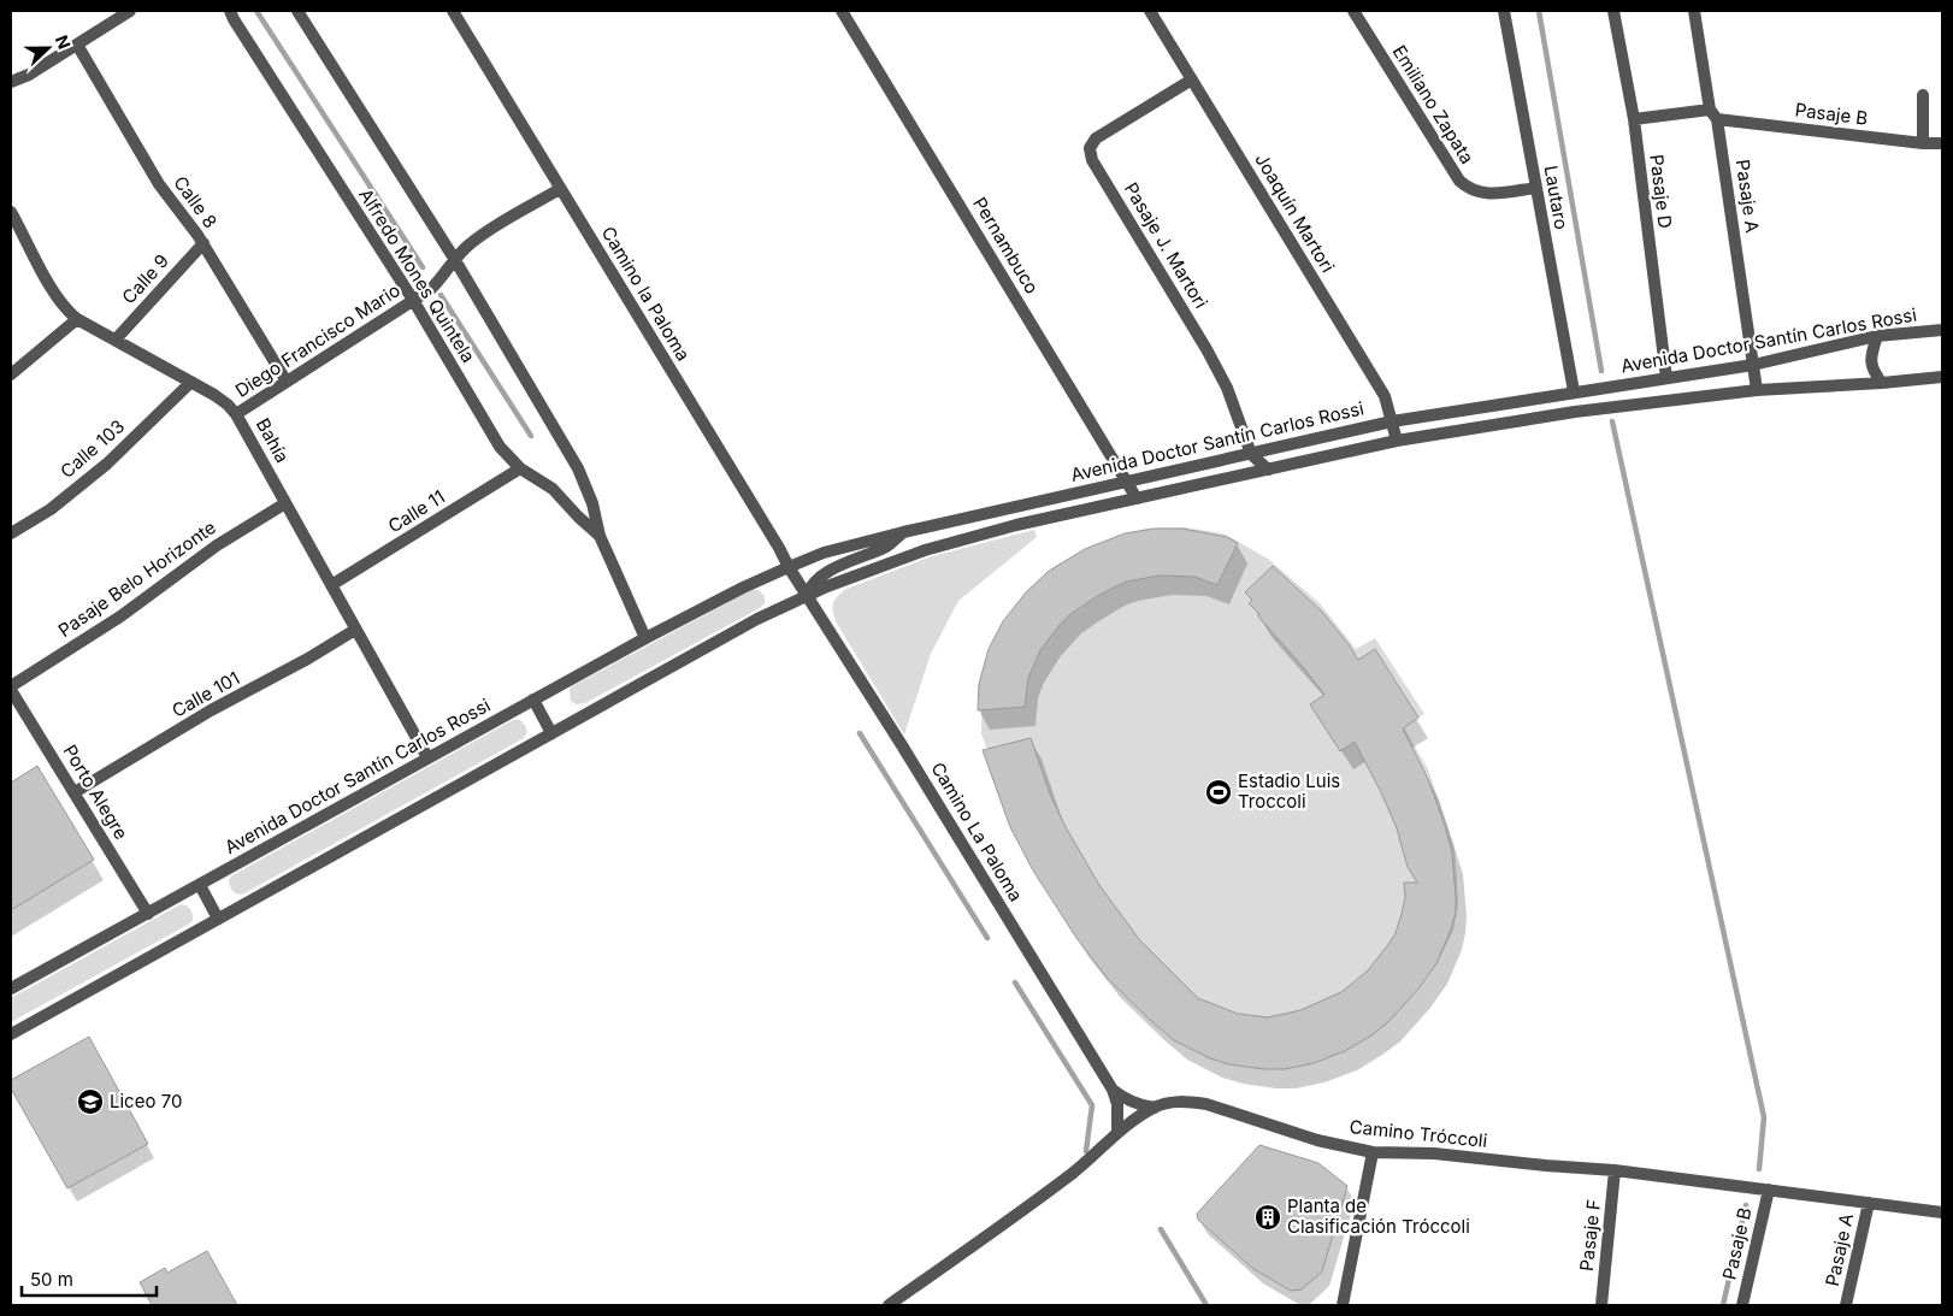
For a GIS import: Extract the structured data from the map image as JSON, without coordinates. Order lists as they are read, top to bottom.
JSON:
{
  "streets": {
    "street": [
      "Emiliano Zapata",
      "Pasaje B",
      "Pasaje D",
      "Pasaje A",
      "Lautaro",
      "Calle 8",
      "Joaquín Martori",
      "Pernambuco",
      "Pasaje J. Martori",
      "Alfredo Mones Quintela",
      "Calle 9",
      "Camino la Paloma",
      "Diego Francisco Mario",
      "Avenida Doctor Santín Carlos Rossi",
      "Bahía",
      "Calle 103",
      "Calle 11",
      "Pasaje Belo Horizonte",
      "Calle 101",
      "Porto Alegre",
      "Camino La Paloma",
      "Camino Tróccoli",
      "Pasaje F"
    ]
  },
  "crossings": [
    ["Emiliano Zapata", "Lautaro"],
    ["Pasaje B", "Pasaje D"],
    ["Pasaje B", "Pasaje A"],
    ["Pasaje B", "Camino Tróccoli"],
    ["Pasaje D", "Avenida Doctor Santín Carlos Rossi"],
    ["Pasaje A", "Avenida Doctor Santín Carlos Rossi"],
    ["Pasaje A", "Camino Tróccoli"],
    ["Lautaro", "Avenida Doctor Santín Carlos Rossi"],
    ["Calle 8", "Calle 9"],
    ["Calle 8", "Diego Francisco Mario"],
    ["Joaquín Martori", "Pasaje J. Martori"],
    ["Joaquín Martori", "Avenida Doctor Santín Carlos Rossi"],
    ["Pernambuco", "Avenida Doctor Santín Carlos Rossi"],
    ["Pasaje J. Martori", "Avenida Doctor Santín Carlos Rossi"],
    ["Alfredo Mones Quintela", "Diego Francisco Mario"],
    ["Alfredo Mones Quintela", "Avenida Doctor Santín Carlos Rossi"],
    ["Alfredo Mones Quintela", "Calle 11"],
    ["Calle 9", "Bahía"],
    ["Camino la Paloma", "Diego Francisco Mario"],
    ["Camino la Paloma", "Avenida Doctor Santín Carlos Rossi"],
    ["Camino la Paloma", "Camino La Paloma"],
    ["Diego Francisco Mario", "Bahía"],
    ["Avenida Doctor Santín Carlos Rossi", "Bahía"],
    ["Avenida Doctor Santín Carlos Rossi", "Porto Alegre"],
    ["Avenida Doctor Santín Carlos Rossi", "Camino La Paloma"],
    ["Bahía", "Calle 103"],
    ["Bahía", "Calle 11"],
    ["Bahía", "Pasaje Belo Horizonte"],
    ["Bahía", "Calle 101"],
    ["Pasaje Belo Horizonte", "Porto Alegre"],
    ["Calle 101", "Porto Alegre"],
    ["Camino La Paloma", "Camino Tróccoli"],
    ["Camino Tróccoli", "Pasaje F"]
  ],
  "places": {
    "sports": ["Estadio Luis Troccoli"],
    "school or university": ["Liceo 70"],
    "building": ["Planta de Clasificación Tróccoli"]
  },
  "scale_bar": "50 m",
  "north": "right"
}
